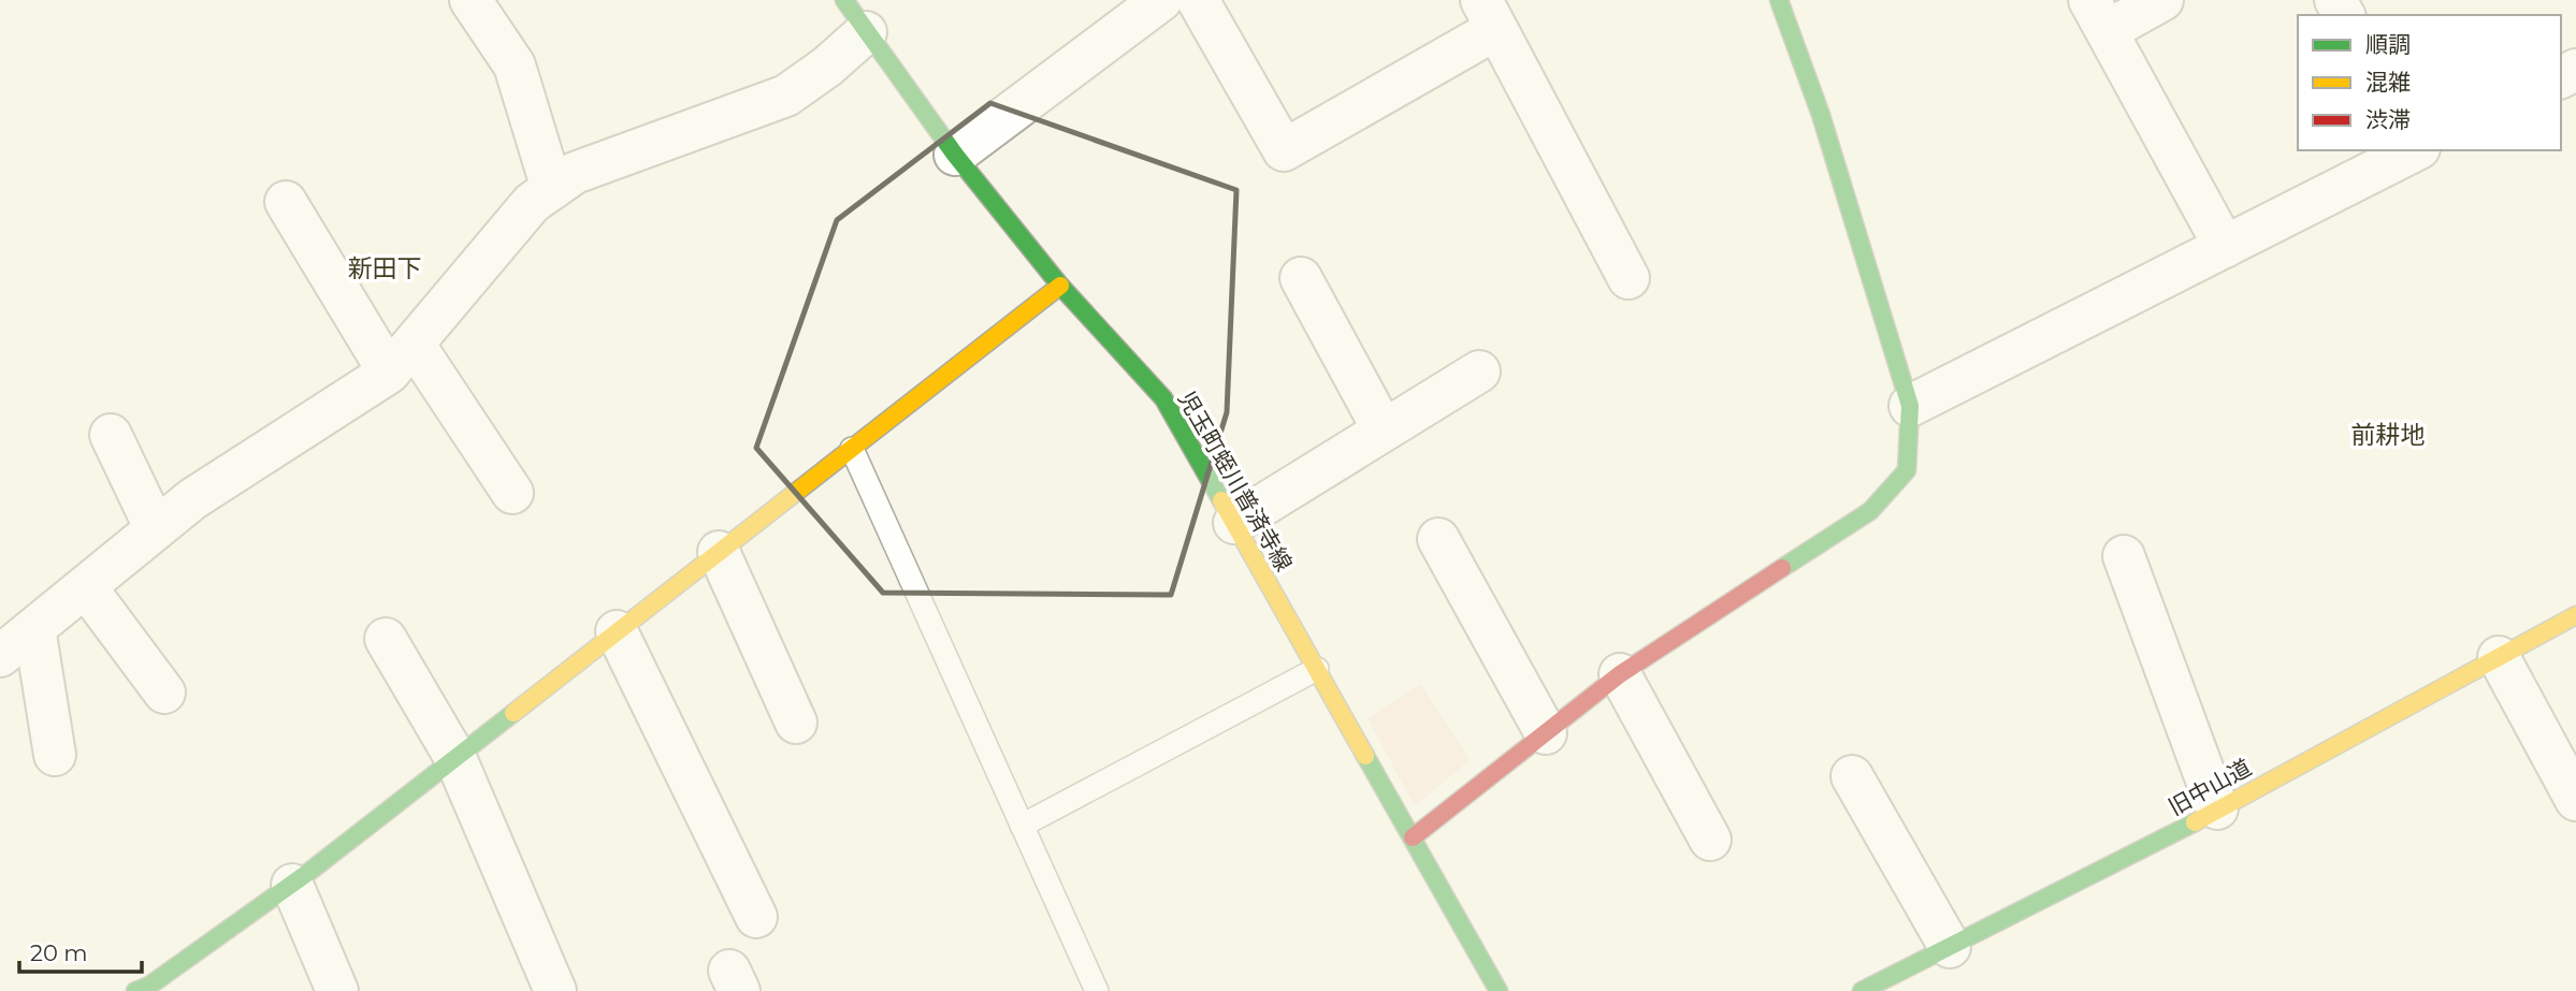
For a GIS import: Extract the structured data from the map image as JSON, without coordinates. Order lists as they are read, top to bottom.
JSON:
{
  "streets": {
    "street": ["児玉町蛭川普済寺線", "旧中山道"]
  },
  "districts": ["新田下", "前耕地"],
  "legend": ["順調", "混雑", "渋滞"],
  "scale_bar": "20 m"
}
